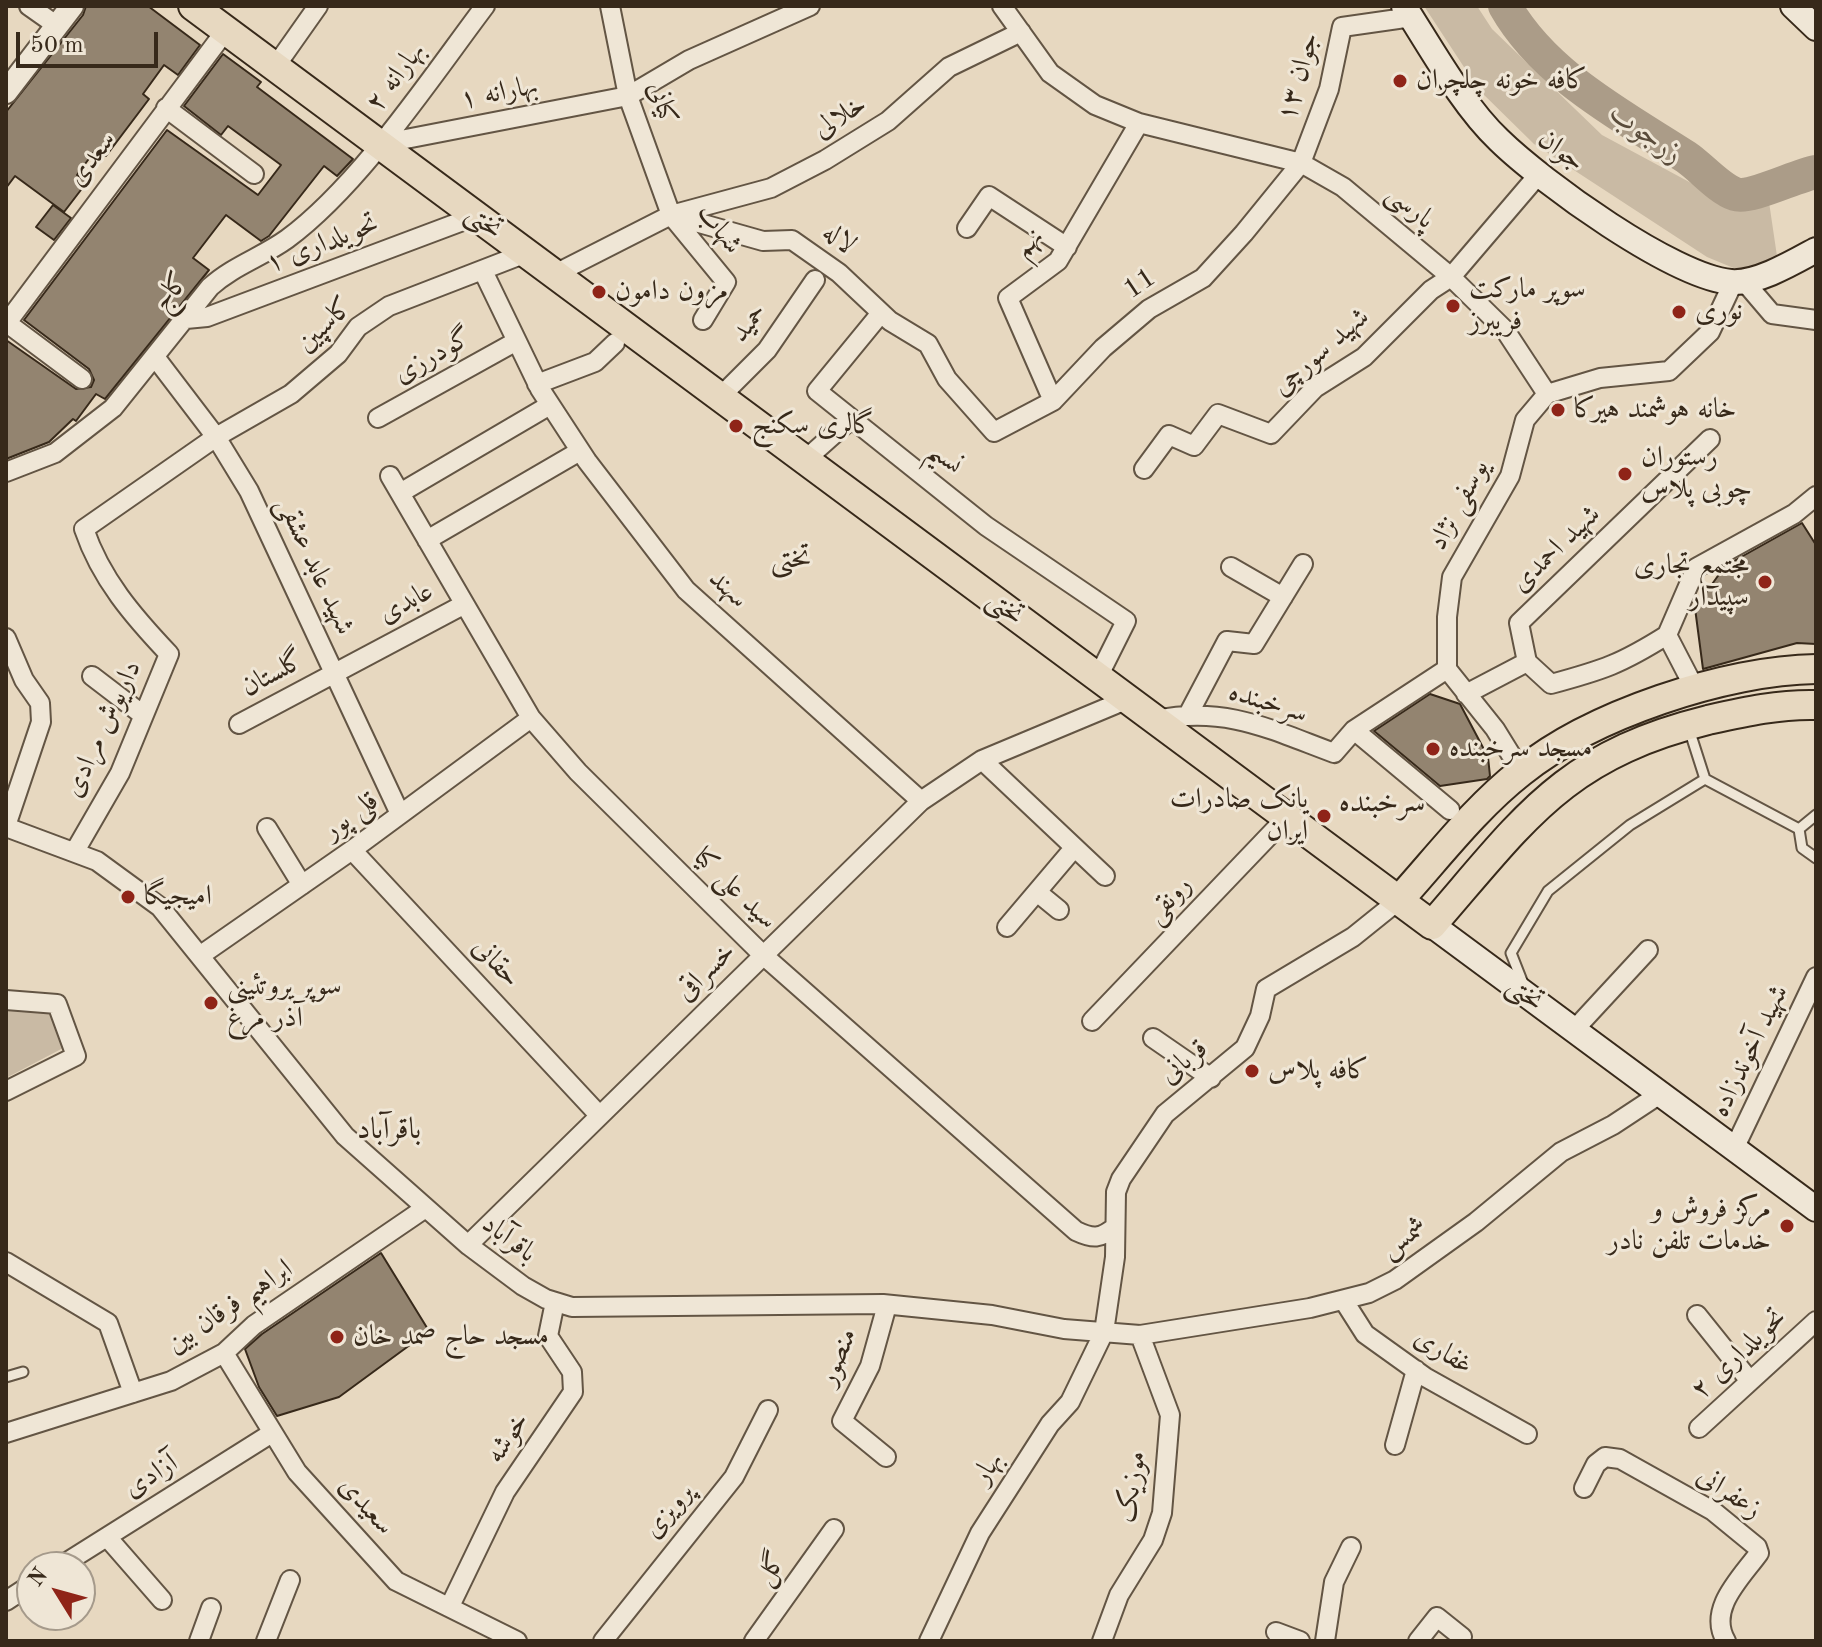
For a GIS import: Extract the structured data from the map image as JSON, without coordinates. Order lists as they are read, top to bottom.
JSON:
{
  "streets": {
    "main road": ["جوان", "تختی"],
    "street": [
      "بهارانه ۲",
      "جوان ۱۳",
      "بهارانه ۱",
      "کیانی",
      "خلالی",
      "سعدی",
      "پارسی",
      "شهاب",
      "لاله",
      "نهم",
      "تحویلداری ۱",
      "11",
      "کاج",
      "حمید",
      "کاسپین",
      "شهید سورچی",
      "گودرزی",
      "نسیم",
      "یوسفی نژاد",
      "شهید احمدی",
      "شهید عابد عشقی",
      "سهند",
      "عابدی",
      "گلستان",
      "سرخبنده",
      "داریوش مرادی",
      "قلی پور",
      "سید علی کیا",
      "رونقی",
      "حقانی",
      "خسراقی",
      "شهید آخوندزاده",
      "قربانی",
      "شمس",
      "باقرآباد",
      "ابراهیم فرقان بین",
      "غفاری",
      "تحویلداری ۲",
      "منصور",
      "خوشه",
      "بهار",
      "آزادی",
      "موزیک",
      "زعفرانی",
      "سعیدی",
      "پرویزی",
      "گل"
    ]
  },
  "crossings": [
    ["بهارانه ۲", "بهارانه ۱"],
    ["بهارانه ۲", "تختی"],
    ["بهارانه ۲", "کاج"],
    ["جوان ۱۳", "جوان"],
    ["جوان ۱۳", "پارسی"],
    ["جوان ۱۳", "11"],
    ["بهارانه ۱", "کیانی"],
    ["بهارانه ۱", "تختی"],
    ["بهارانه ۱", "کاج"],
    ["کیانی", "خلالی"],
    ["کیانی", "شهاب"],
    ["کیانی", "لاله"],
    ["خلالی", "پارسی"],
    ["خلالی", "شهاب"],
    ["خلالی", "لاله"],
    ["سعدی", "تختی"],
    ["پارسی", "نهم"],
    ["پارسی", "11"],
    ["پارسی", "شهید سورچی"],
    ["پارسی", "یوسفی نژاد"],
    ["تختی", "تحویلداری ۱"],
    ["تختی", "کاج"],
    ["تختی", "حمید"],
    ["تختی", "کاسپین"],
    ["تختی", "نسیم"],
    ["تختی", "سرخبنده"],
    ["تختی", "رونقی"],
    ["تختی", "خسراقی"],
    ["تختی", "شهید آخوندزاده"],
    ["تختی", "قربانی"],
    ["تختی", "شمس"],
    ["شهاب", "لاله"],
    ["لاله", "11"],
    ["لاله", "نسیم"],
    ["نهم", "11"],
    ["تحویلداری ۱", "کاج"],
    ["کاج", "شهید عابد عشقی"],
    ["کاسپین", "شهید عابد عشقی"],
    ["کاسپین", "سهند"],
    ["کاسپین", "داریوش مرادی"],
    ["گودرزی", "سهند"],
    ["یوسفی نژاد", "سرخبنده"],
    ["شهید عابد عشقی", "عابدی"],
    ["شهید عابد عشقی", "گلستان"],
    ["شهید عابد عشقی", "داریوش مرادی"],
    ["شهید عابد عشقی", "قلی پور"],
    ["سهند", "خسراقی"],
    ["عابدی", "گلستان"],
    ["عابدی", "سید علی کیا"],
    ["داریوش مرادی", "باقرآباد"],
    ["قلی پور", "سید علی کیا"],
    ["قلی پور", "حقانی"],
    ["قلی پور", "باقرآباد"],
    ["سید علی کیا", "خسراقی"],
    ["سید علی کیا", "قربانی"],
    ["حقانی", "خسراقی"],
    ["خسراقی", "باقرآباد"],
    ["قربانی", "باقرآباد"],
    ["قربانی", "بهار"],
    ["شمس", "باقرآباد"],
    ["شمس", "غفاری"],
    ["شمس", "موزیک"],
    ["باقرآباد", "ابراهیم فرقان بین"],
    ["باقرآباد", "منصور"],
    ["باقرآباد", "خوشه"],
    ["باقرآباد", "بهار"],
    ["باقرآباد", "موزیک"],
    ["ابراهیم فرقان بین", "سعیدی"],
    ["خوشه", "سعیدی"],
    ["آزادی", "سعیدی"]
  ],
  "districts": ["تختی", "سرخبنده", "باقرآباد"],
  "water": ["زرجوب"],
  "places": [
    "کافه خونه چلچران",
    "مزون دامون",
    "سوپر مارکت فریبرز",
    "نوری",
    "خانه هوشمند هیرکا",
    "گالری سکنج",
    "رستوران چوبی پلاس",
    "مجتمع تجاری سپیدار",
    "مسجد سرخبنده",
    "یانک صادرات ایران",
    "امیجیگا",
    "سوپر پروتئینی آذر مرغ",
    "کافه پلاس",
    "مرکز فروش و خدمات تلفن نادر",
    "مسجد حاج صمد خان"
  ],
  "scale_bar": "50 m",
  "north": "top left"
}
